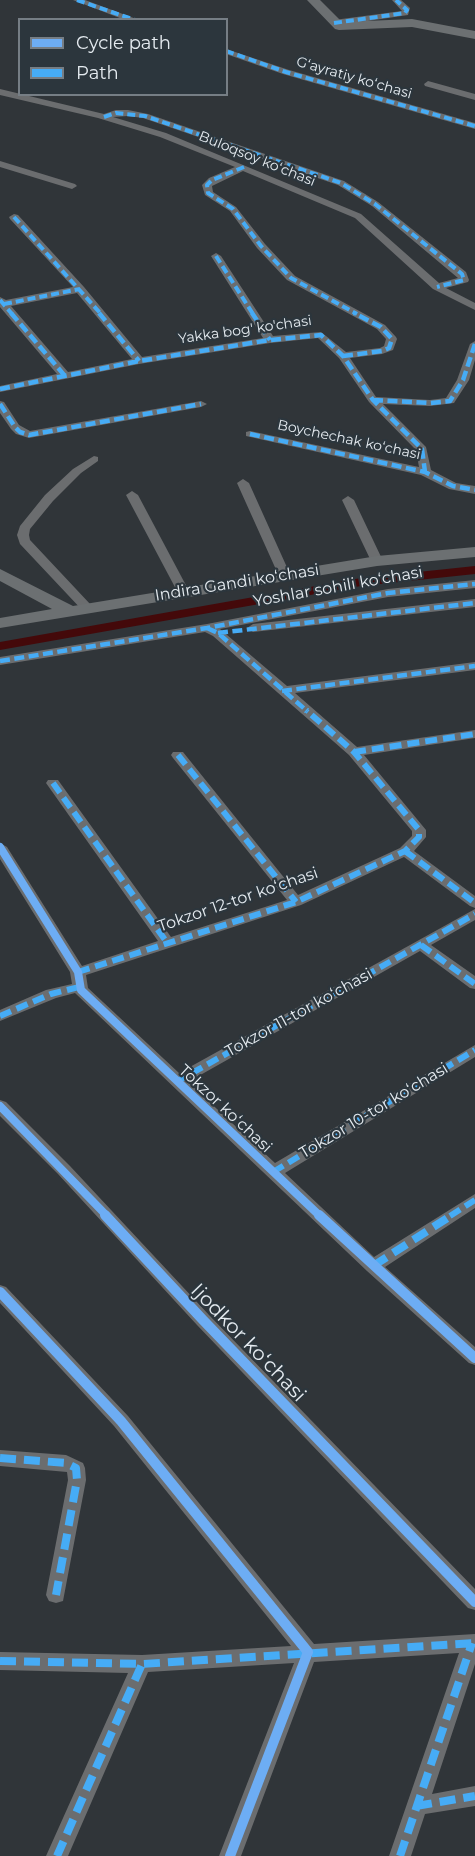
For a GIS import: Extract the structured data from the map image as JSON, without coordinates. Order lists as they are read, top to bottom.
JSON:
{
  "streets": {
    "street": [
      "Gʻayratiy koʻchasi",
      "Buloqsoy koʻchasi",
      "Yakka bog' ko'chasi",
      "Boychechak koʻchasi",
      "Indira Gandi koʻchasi",
      "Yoshlar sohili koʻchasi",
      "Tokzor 12-tor koʻchasi",
      "Tokzor 11-tor koʻchasi",
      "Tokzor koʻchasi",
      "Tokzor 10-tor koʻchasi",
      "Ijodkor koʻchasi"
    ]
  },
  "crossings": [
    ["Yakka bog' ko'chasi", "Boychechak koʻchasi"],
    ["Tokzor 12-tor koʻchasi", "Tokzor koʻchasi"],
    ["Tokzor 11-tor koʻchasi", "Tokzor koʻchasi"],
    ["Tokzor koʻchasi", "Tokzor 10-tor koʻchasi"]
  ],
  "legend": ["Cycle path", "Path"]
}
